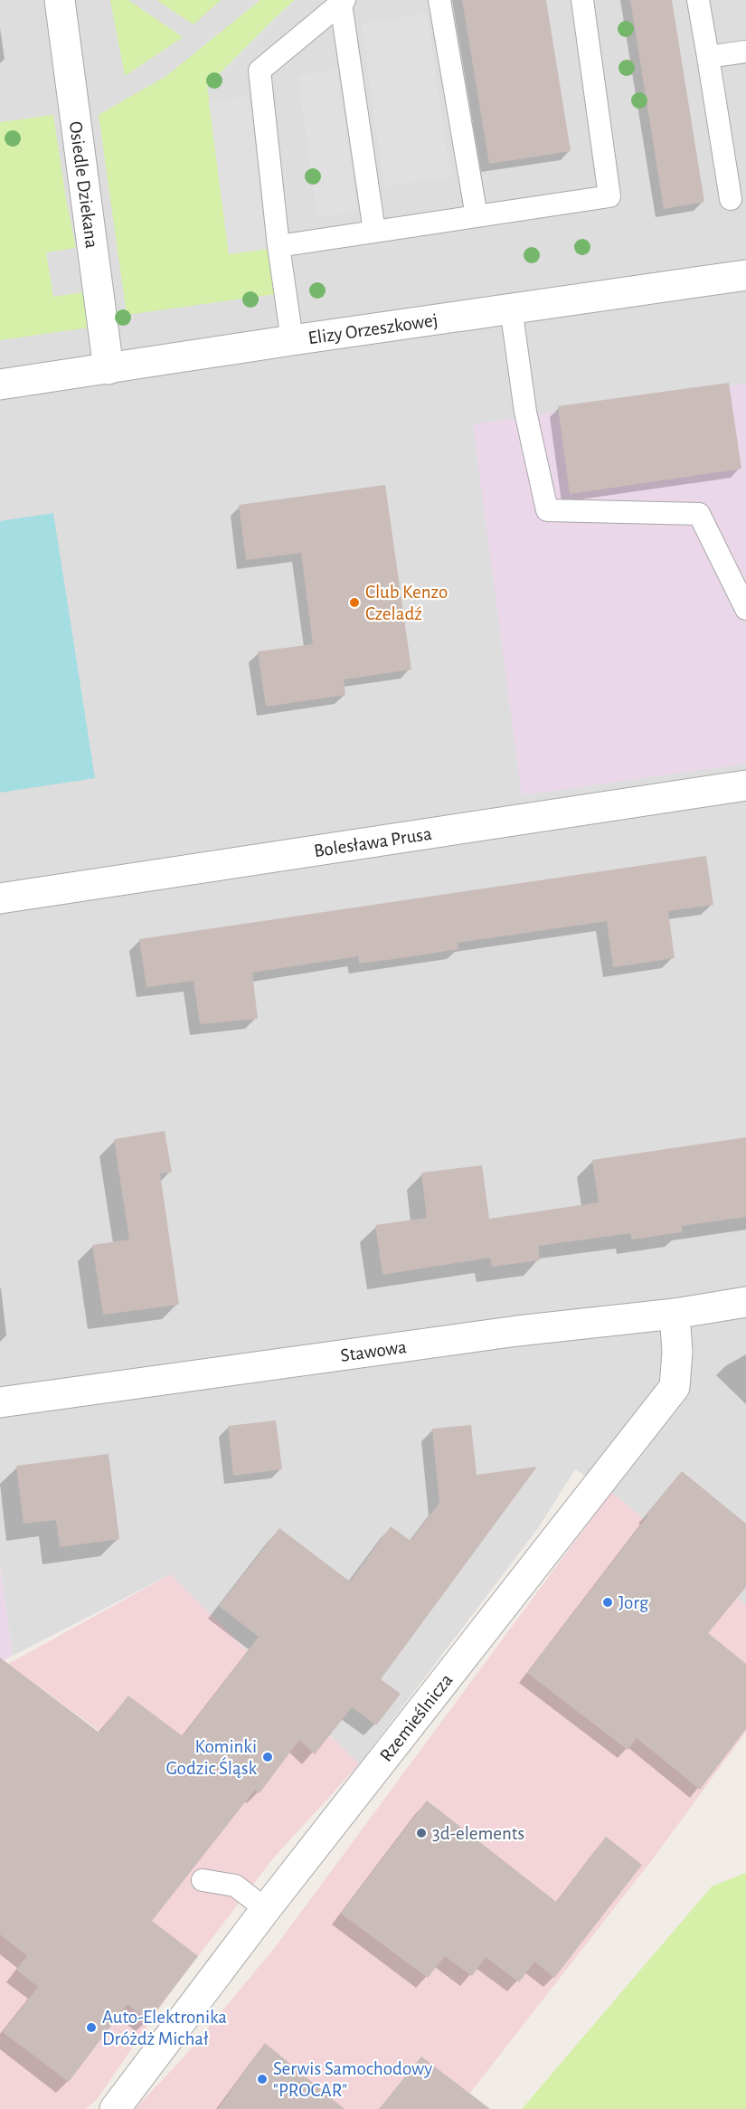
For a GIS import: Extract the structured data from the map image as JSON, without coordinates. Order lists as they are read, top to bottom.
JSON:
{
  "streets": {
    "street": [
      "Osiedle Dziekana",
      "Elizy Orzeszkowej",
      "Bolesława Prusa",
      "Stawowa",
      "Rzemieślnicza"
    ]
  },
  "crossings": [
    ["Osiedle Dziekana", "Elizy Orzeszkowej"],
    ["Stawowa", "Rzemieślnicza"]
  ],
  "places": [
    "Club Kenzo Czeladź",
    "Jorg",
    "Kominki Godzic Śląsk",
    "3d-elements",
    "Auto-Elektronika Dróżdż Michał",
    "Serwis Samochodowy \"PROCAR\""
  ]
}
